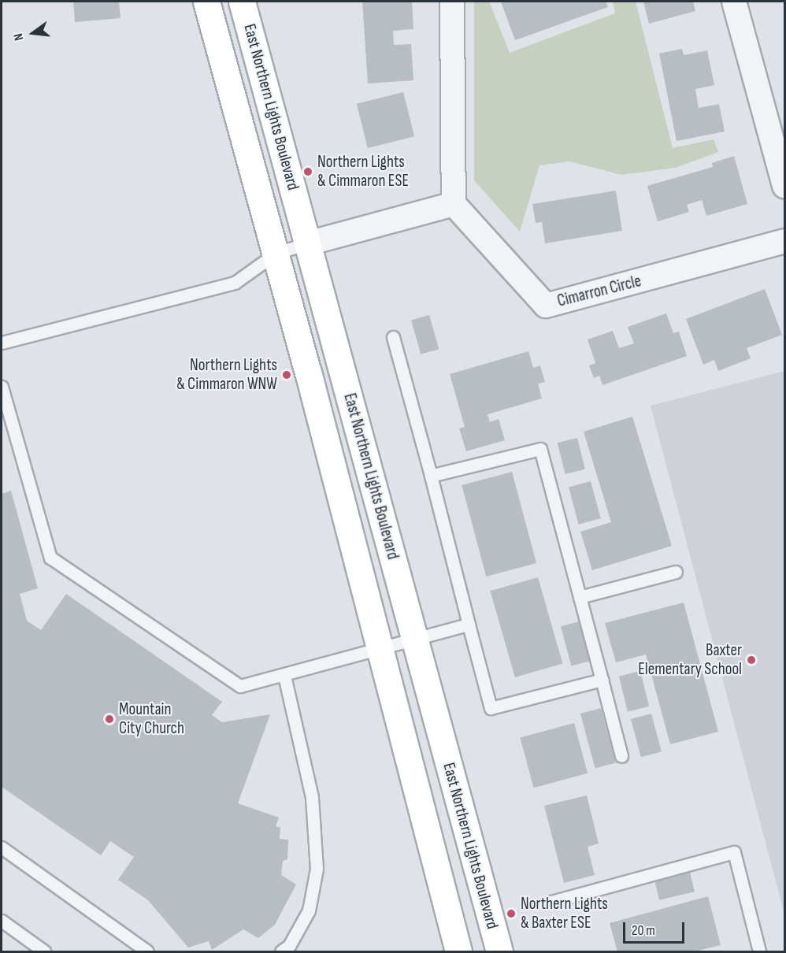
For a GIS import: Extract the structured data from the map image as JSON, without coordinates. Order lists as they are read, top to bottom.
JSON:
{
  "streets": {
    "main road": ["East Northern Lights Boulevard"],
    "street": ["Cimarron Circle"]
  },
  "places": [
    "Northern Lights & Cimmaron ESE",
    "Northern Lights & Cimmaron WNW",
    "Baxter Elementary School",
    "Mountain City Church",
    "Northern Lights & Baxter ESE"
  ],
  "scale_bar": "20 m",
  "north": "left"
}
